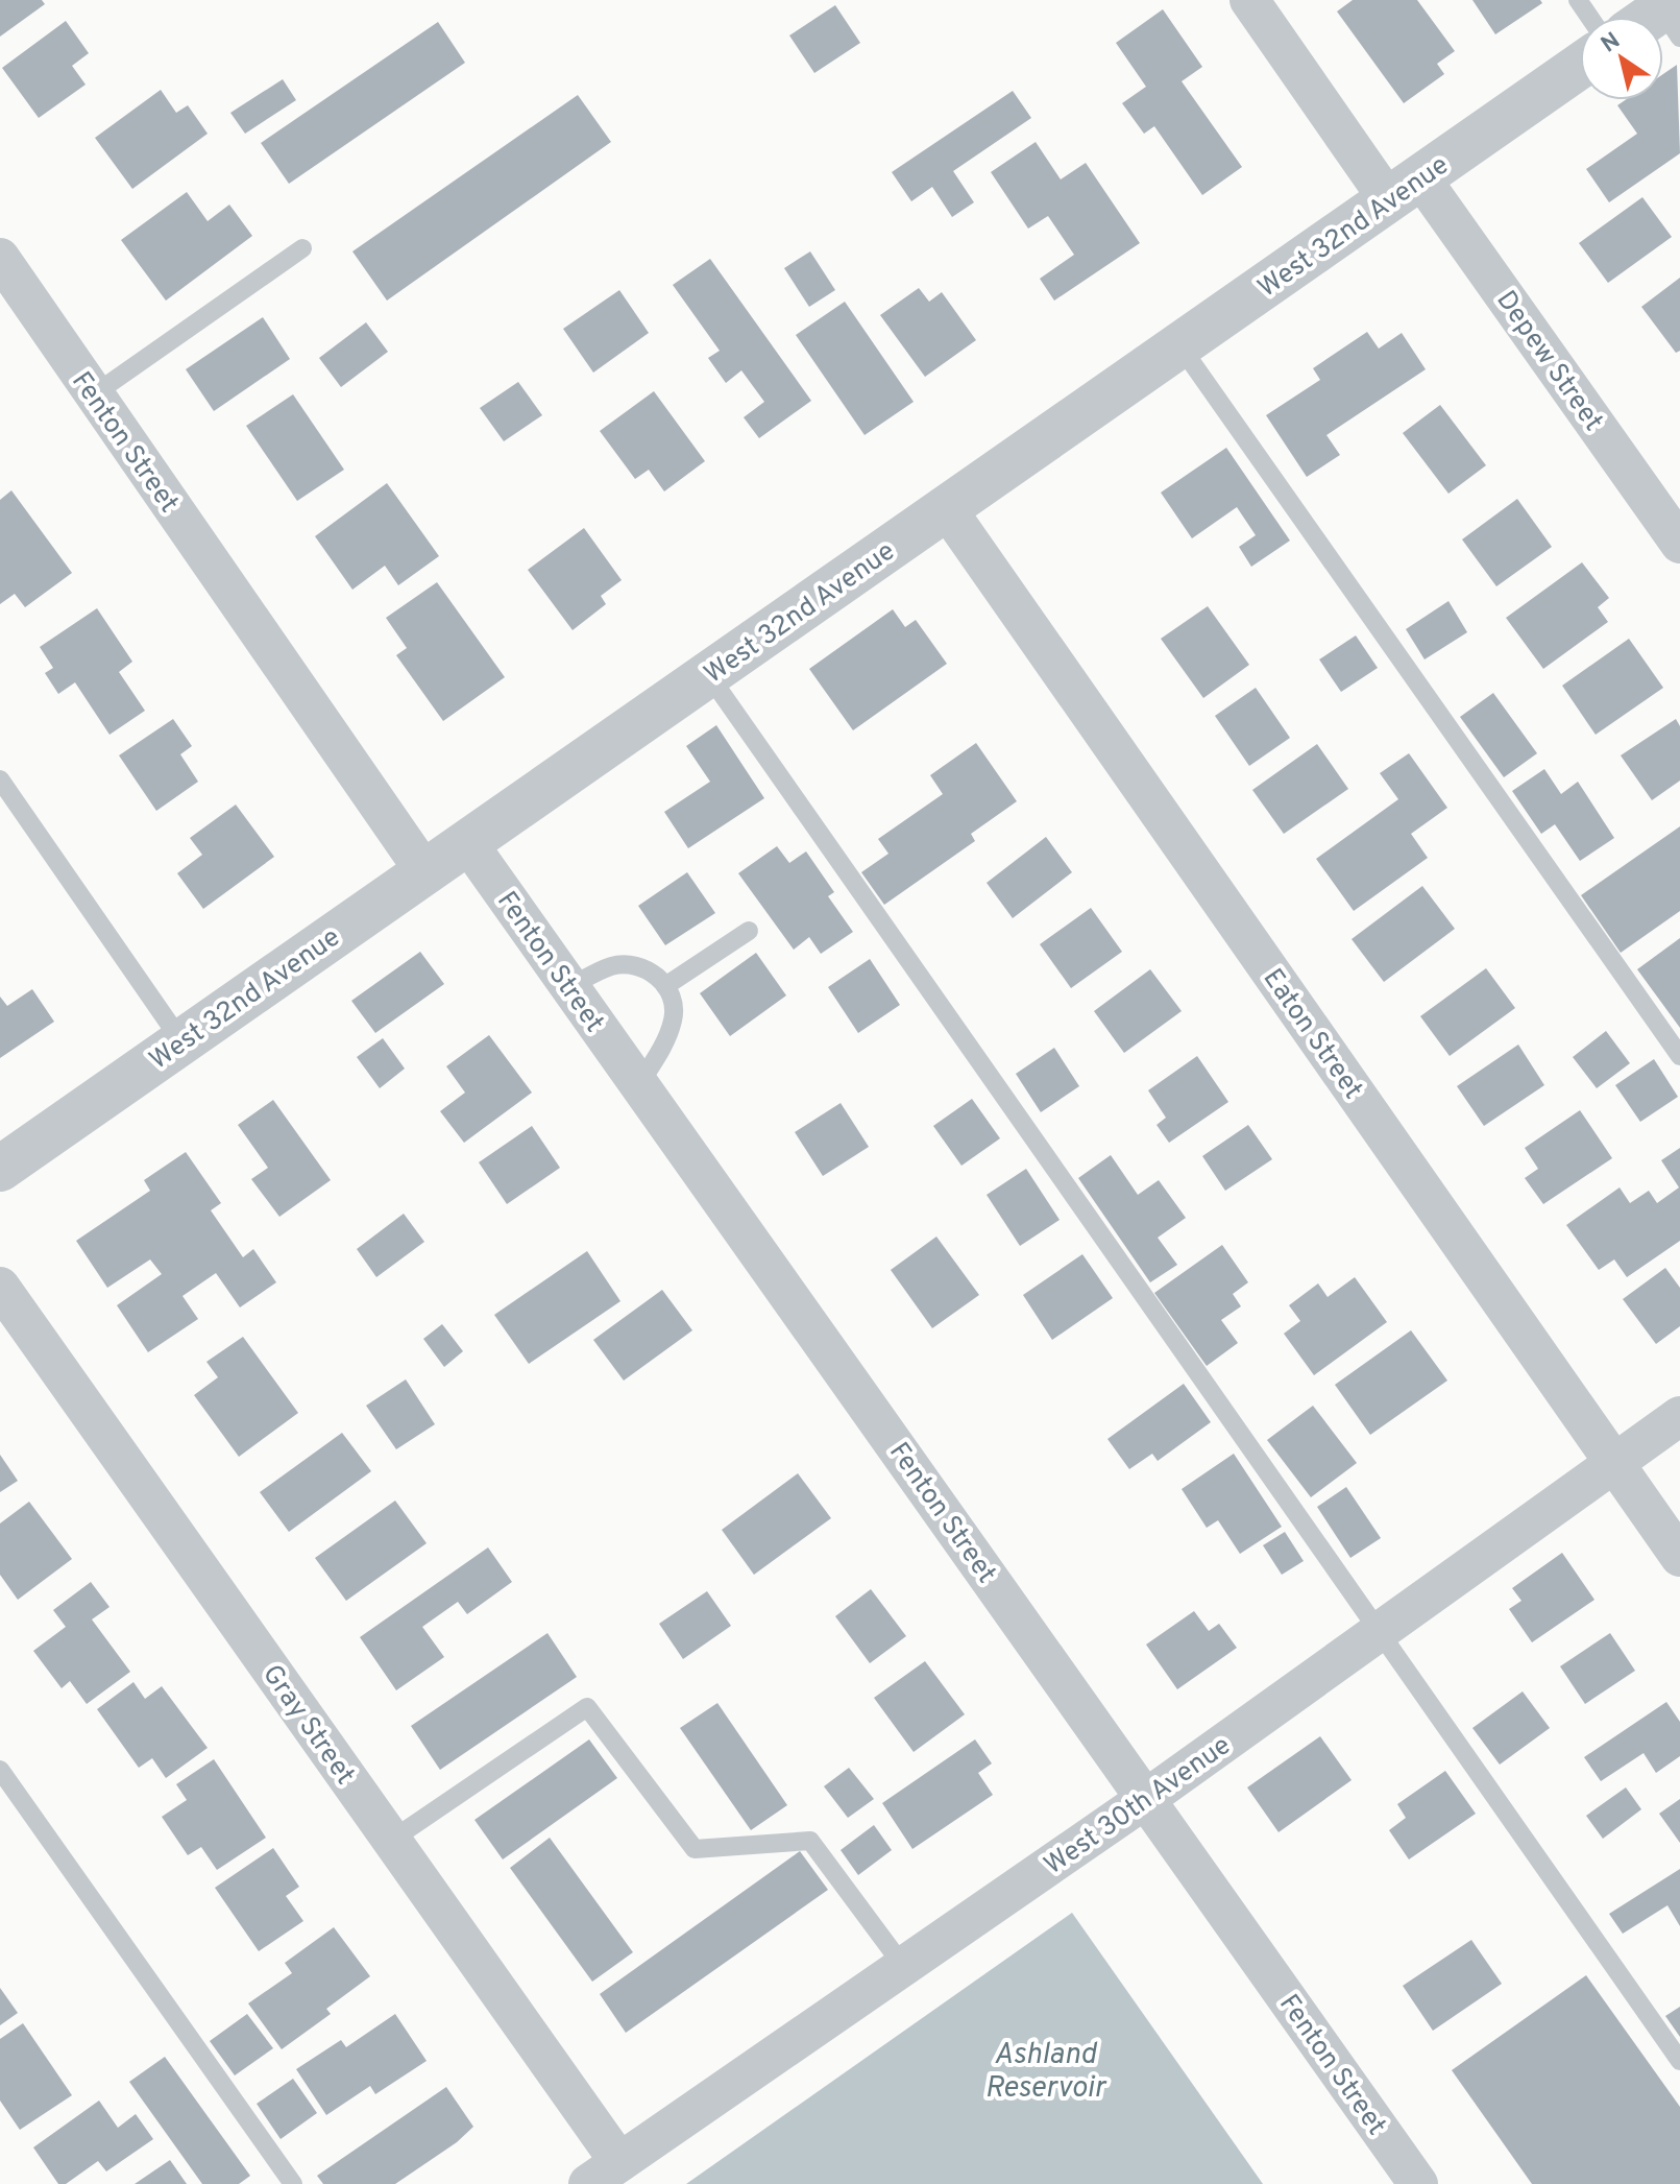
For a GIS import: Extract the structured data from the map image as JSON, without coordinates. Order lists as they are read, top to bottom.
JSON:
{
  "streets": {
    "street": [
      "West 32nd Avenue",
      "Depew Street",
      "Fenton Street",
      "Eaton Street",
      "Gray Street",
      "West 30th Avenue"
    ]
  },
  "crossings": [
    ["West 32nd Avenue", "Depew Street"],
    ["West 32nd Avenue", "Fenton Street"],
    ["West 32nd Avenue", "Eaton Street"],
    ["Fenton Street", "West 30th Avenue"],
    ["Eaton Street", "West 30th Avenue"],
    ["Gray Street", "West 30th Avenue"]
  ],
  "water": ["Ashland Reservoir"],
  "north": "top left"
}
